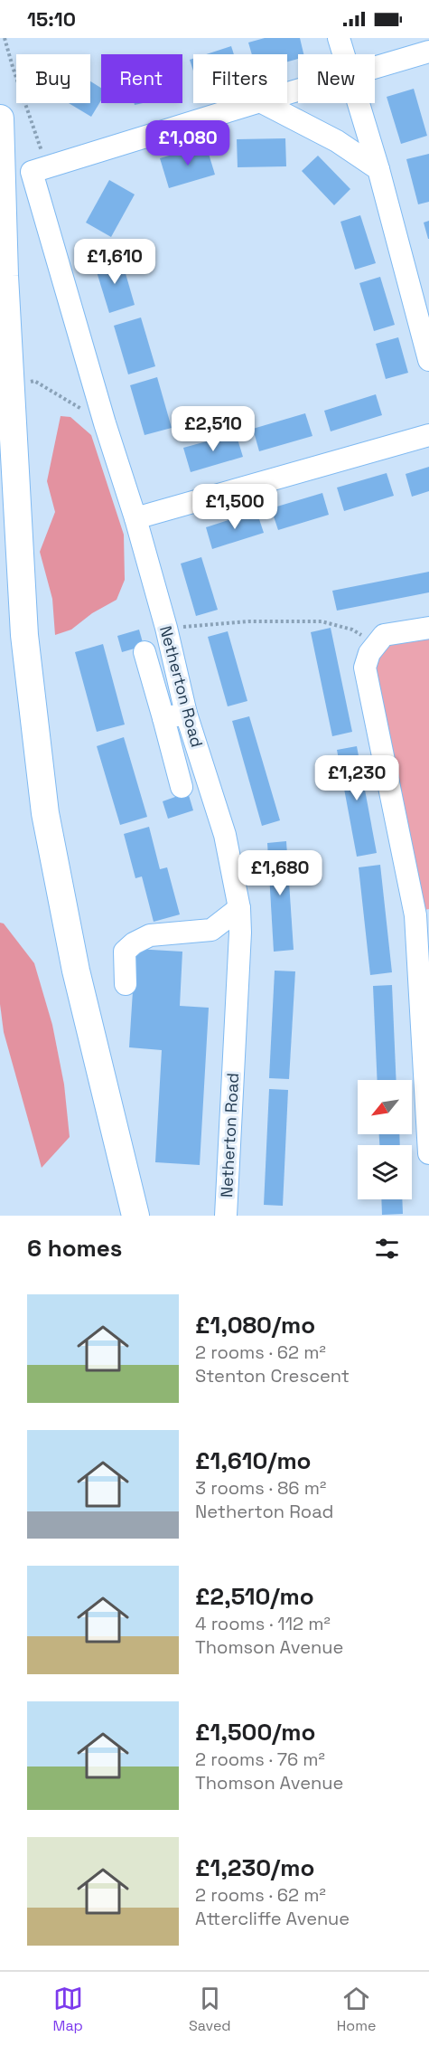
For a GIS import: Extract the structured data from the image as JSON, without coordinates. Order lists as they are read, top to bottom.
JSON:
{
  "streets": {
    "street": ["Netherton Road"]
  },
  "north": "bottom left",
  "page": {
    "status": "15:10",
    "chip": [
      "Buy",
      "Rent",
      "Filters",
      "New"
    ],
    "price": [
      "£1,080",
      "£1,610",
      "£2,510",
      "£1,500",
      "£1,230",
      "£1,680"
    ],
    "heading": "6 homes",
    "list": [
      {
        "name": "£1,080/mo",
        "note": "2 rooms · 62 m² · Stenton Crescent"
      },
      {
        "name": "£1,610/mo",
        "note": "3 rooms · 86 m² · Netherton Road"
      },
      {
        "name": "£2,510/mo",
        "note": "4 rooms · 112 m² · Thomson Avenue"
      },
      {
        "name": "£1,500/mo",
        "note": "2 rooms · 76 m² · Thomson Avenue"
      },
      {
        "name": "£1,230/mo",
        "note": "2 rooms · 62 m² · Attercliffe Avenue"
      }
    ],
    "tabs": ["Map", "Saved", "Home"]
  }
}
